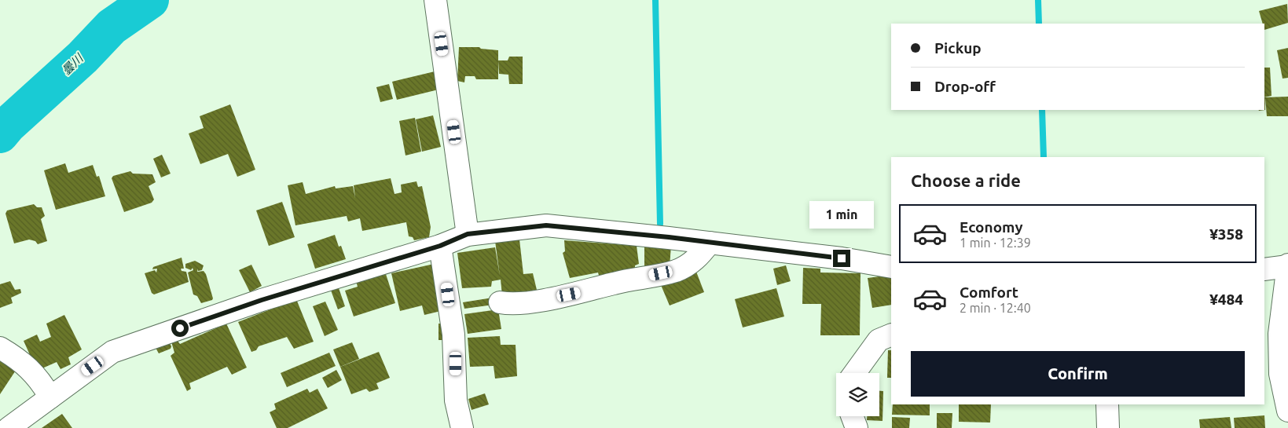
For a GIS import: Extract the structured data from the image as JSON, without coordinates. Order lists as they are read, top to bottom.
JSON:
{
  "water": ["曇川"],
  "page": {
    "banner": ["Pickup", "Drop-off"],
    "heading": "Choose a ride",
    "bubble": "1 min",
    "list": [
      {
        "name": "Economy",
        "note": "1 min · 12:39",
        "value": "¥358"
      },
      {
        "name": "Comfort",
        "note": "2 min · 12:40",
        "value": "¥484"
      }
    ],
    "buttons": "Confirm"
  }
}
